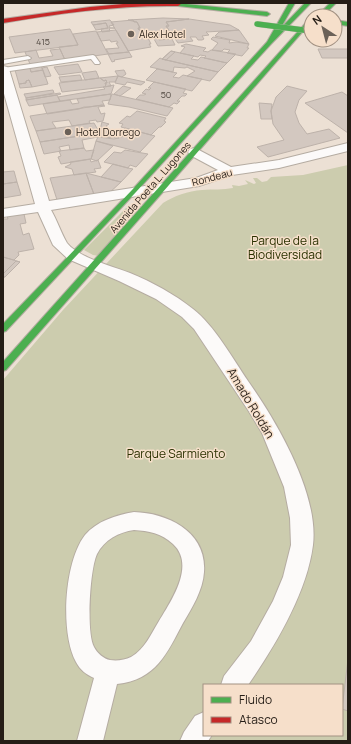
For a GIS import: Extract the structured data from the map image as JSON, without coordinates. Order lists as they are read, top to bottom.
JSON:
{
  "streets": {
    "main road": ["Avenida Poeta L. Lugones"],
    "street": ["Rondeau", "Amado Roldán"]
  },
  "crossings": [
    ["Rondeau", "Avenida Poeta L. Lugones"],
    ["Avenida Poeta L. Lugones", "Amado Roldán"]
  ],
  "parks": ["Parque de la Biodiversidad", "Parque Sarmiento"],
  "places": ["Alex Hotel", "Hotel Dorrego"],
  "house_numbers": ["415", "50"],
  "legend": ["Fluido", "Atasco"],
  "north": "top left"
}
